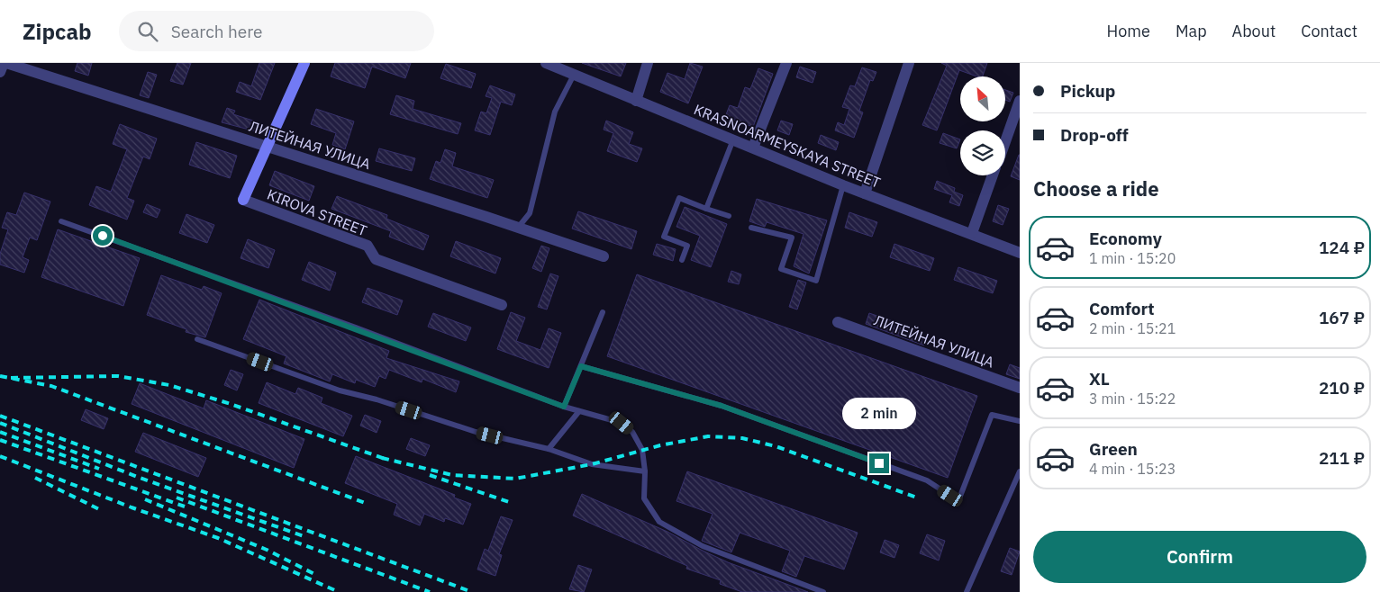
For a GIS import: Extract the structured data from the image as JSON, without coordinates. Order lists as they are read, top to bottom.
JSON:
{
  "streets": {
    "street": ["ЛИТЕЙНАЯ УЛИЦА", "KRASNOARMEYSKAYA STREET", "KIROVA STREET"]
  },
  "crossings": [
    ["ЛИТЕЙНАЯ УЛИЦА", "KIROVA STREET"]
  ],
  "north": "top left",
  "page": {
    "header": "Zipcab",
    "search": "Search here",
    "nav": [
      "Home",
      "Map",
      "About",
      "Contact"
    ],
    "banner": ["Pickup", "Drop-off"],
    "heading": "Choose a ride",
    "list": [
      {
        "name": "Economy",
        "note": "1 min · 15:20",
        "value": "124 ₽"
      },
      {
        "name": "Comfort",
        "note": "2 min · 15:21",
        "value": "167 ₽"
      },
      {
        "name": "XL",
        "note": "3 min · 15:22",
        "value": "210 ₽"
      },
      {
        "name": "Green",
        "note": "4 min · 15:23",
        "value": "211 ₽"
      }
    ],
    "bubble": "2 min",
    "buttons": "Confirm"
  }
}
